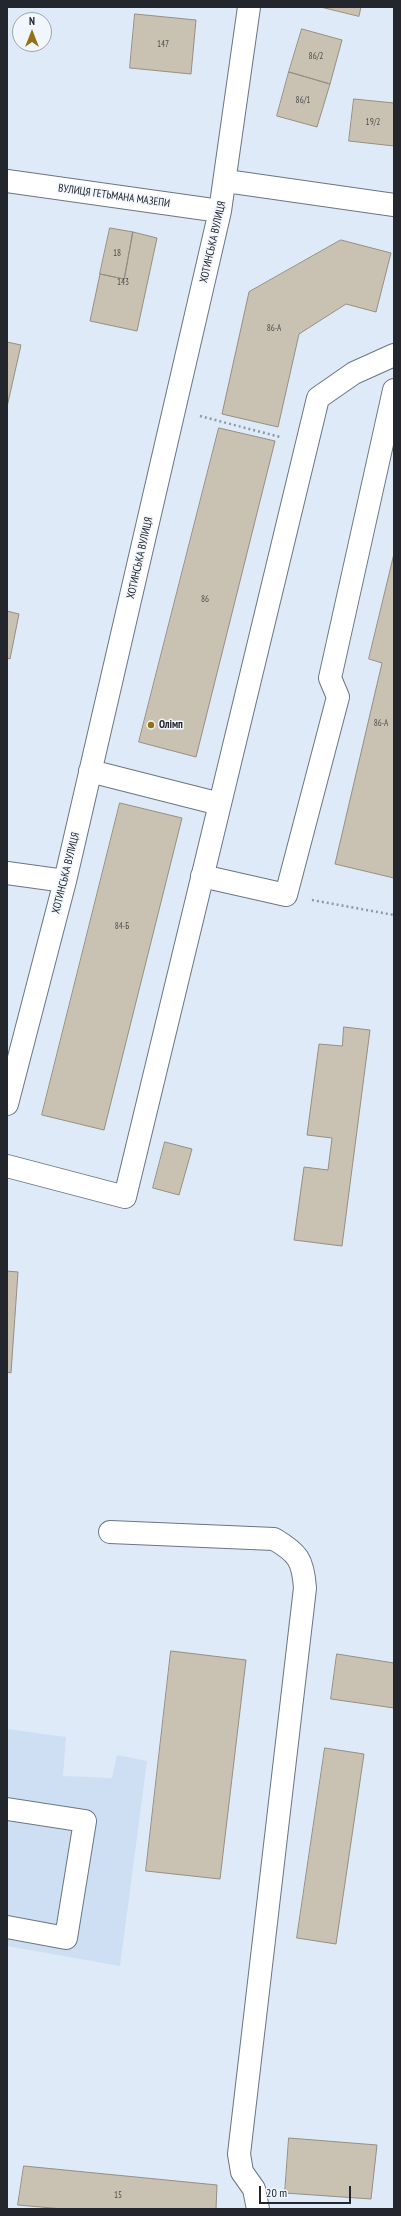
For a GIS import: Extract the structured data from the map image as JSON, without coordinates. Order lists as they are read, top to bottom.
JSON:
{
  "streets": {
    "street": ["ВУЛИЦЯ ГЕТЬМАНА МАЗЕПИ", "ХОТИНСЬКА ВУЛИЦЯ"]
  },
  "crossings": [
    ["ВУЛИЦЯ ГЕТЬМАНА МАЗЕПИ", "ХОТИНСЬКА ВУЛИЦЯ"]
  ],
  "places": ["Олімп"],
  "house_numbers": [
    "147",
    "86/2",
    "86/1",
    "19/2",
    "18",
    "143",
    "86-А",
    "86",
    "86-А",
    "84-Б",
    "15"
  ],
  "scale_bar": "20 m",
  "north": "top"
}
